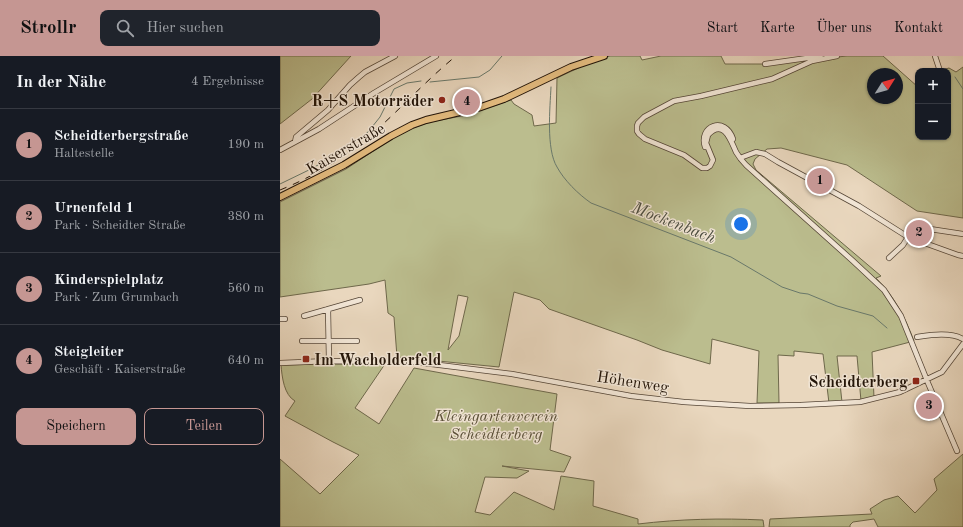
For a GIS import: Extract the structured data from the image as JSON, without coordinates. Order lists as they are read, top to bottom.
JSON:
{
  "streets": {
    "main road": ["Kaiserstraße"],
    "street": ["Höhenweg"]
  },
  "water": ["Mockenbach"],
  "parks": ["Kleingartenverein Scheidterberg"],
  "places": {
    "other": ["R+S Motorräder"],
    "transit": ["Im Wacholderfeld", "Scheidterberg"]
  },
  "north": "top right",
  "page": {
    "header": "Strollr",
    "search": "Hier suchen",
    "nav": [
      "Start",
      "Karte",
      "Über uns",
      "Kontakt"
    ],
    "heading": ["In der Nähe", "4 Ergebnisse"],
    "map_buttons": ["+", "−"],
    "pins": [
      "4",
      "1",
      "2",
      "3"
    ],
    "list": [
      {
        "mark": "1",
        "name": "Scheidterbergstraße",
        "note": "Haltestelle",
        "value": "190 m"
      },
      {
        "mark": "2",
        "name": "Urnenfeld 1",
        "note": "Park · Scheidter Straße",
        "value": "380 m"
      },
      {
        "mark": "3",
        "name": "Kinderspielplatz",
        "note": "Park · Zum Grumbach",
        "value": "560 m"
      },
      {
        "mark": "4",
        "name": "Steigleiter",
        "note": "Geschäft · Kaiserstraße",
        "value": "640 m"
      }
    ],
    "buttons": ["Speichern", "Teilen"]
  }
}
